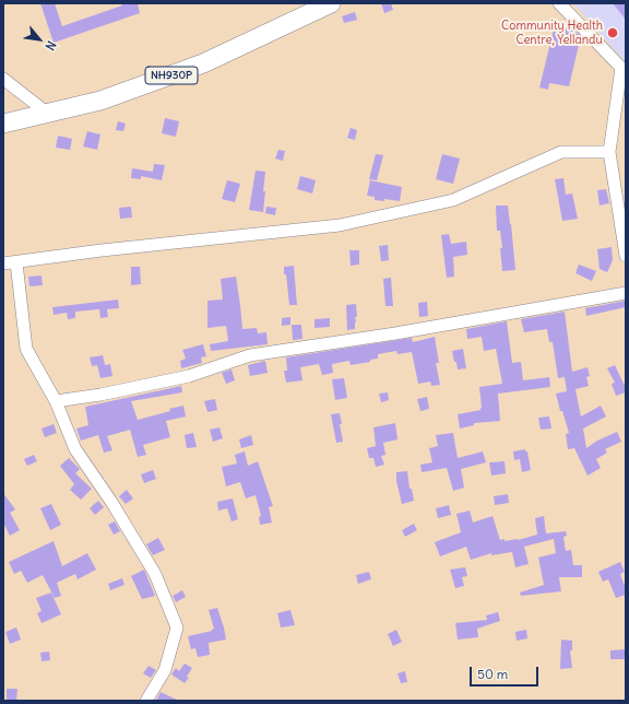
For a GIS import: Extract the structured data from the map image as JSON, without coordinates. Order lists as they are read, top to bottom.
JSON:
{
  "streets": {
    "highway": ["NH930P"]
  },
  "places": ["Community Health Centre, Yellandu"],
  "scale_bar": "50 m",
  "north": "bottom right"
}
